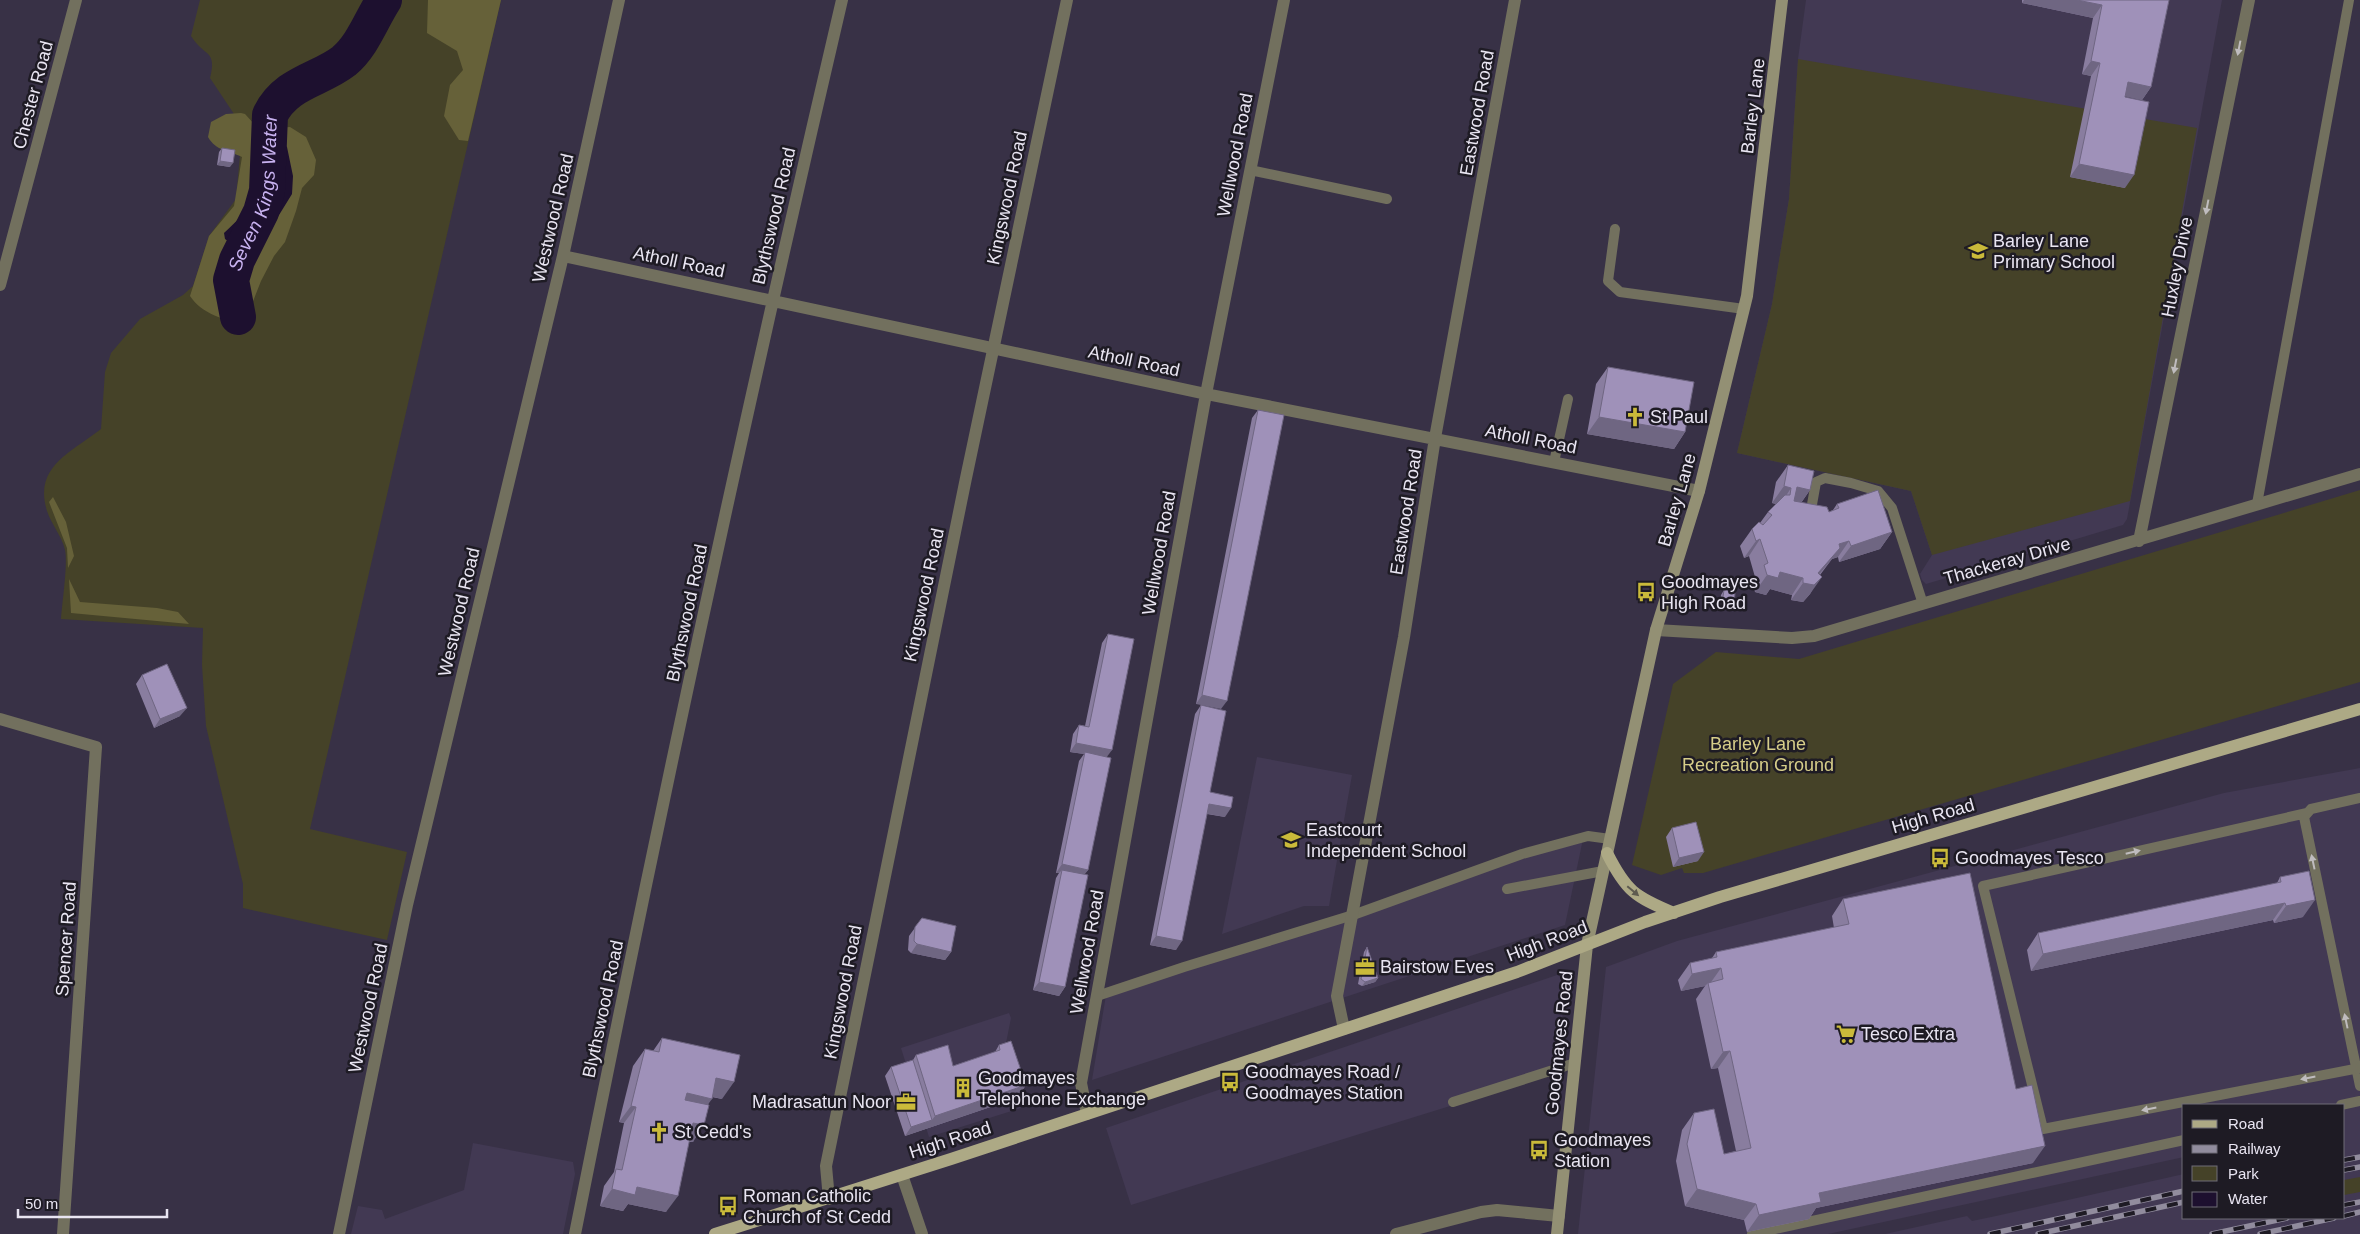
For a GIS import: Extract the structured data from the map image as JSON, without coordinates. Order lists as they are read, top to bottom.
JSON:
{
  "streets": {
    "main road": ["Barley Lane", "High Road", "Goodmayes Road"],
    "street": [
      "Chester Road",
      "Eastwood Road",
      "Wellwood Road",
      "Kingswood Road",
      "Blythswood Road",
      "Westwood Road",
      "Atholl Road",
      "Huxley Drive",
      "Thackeray Drive",
      "Spencer Road"
    ]
  },
  "crossings": [
    ["Barley Lane", "Atholl Road"],
    ["Barley Lane", "Thackeray Drive"],
    ["Barley Lane", "High Road"],
    ["Barley Lane", "Goodmayes Road"],
    ["Eastwood Road", "Atholl Road"],
    ["Eastwood Road", "High Road"],
    ["Wellwood Road", "Atholl Road"],
    ["Wellwood Road", "High Road"],
    ["Kingswood Road", "Atholl Road"],
    ["Kingswood Road", "High Road"],
    ["Blythswood Road", "Atholl Road"],
    ["Westwood Road", "Atholl Road"],
    ["Huxley Drive", "Thackeray Drive"],
    ["High Road", "Goodmayes Road"]
  ],
  "one_way": ["Huxley Drive"],
  "water": ["Seven Kings Water"],
  "parks": ["Barley Lane Recreation Ground"],
  "places": {
    "school or university": ["Barley Lane Primary School", "Eastcourt Independent School"],
    "church": ["St Paul", "St Cedd's"],
    "bus stop": [
      "Goodmayes High Road",
      "Goodmayes Tesco",
      "Goodmayes Road / Goodmayes Station",
      "Goodmayes Station",
      "Roman Catholic Church of St Cedd"
    ],
    "office": ["Bairstow Eves", "Madrasatun Noor"],
    "supermarket": ["Tesco Extra"],
    "building": ["Goodmayes Telephone Exchange"]
  },
  "legend": [
    "Road",
    "Railway",
    "Park",
    "Water"
  ],
  "scale_bar": "50 m"
}
